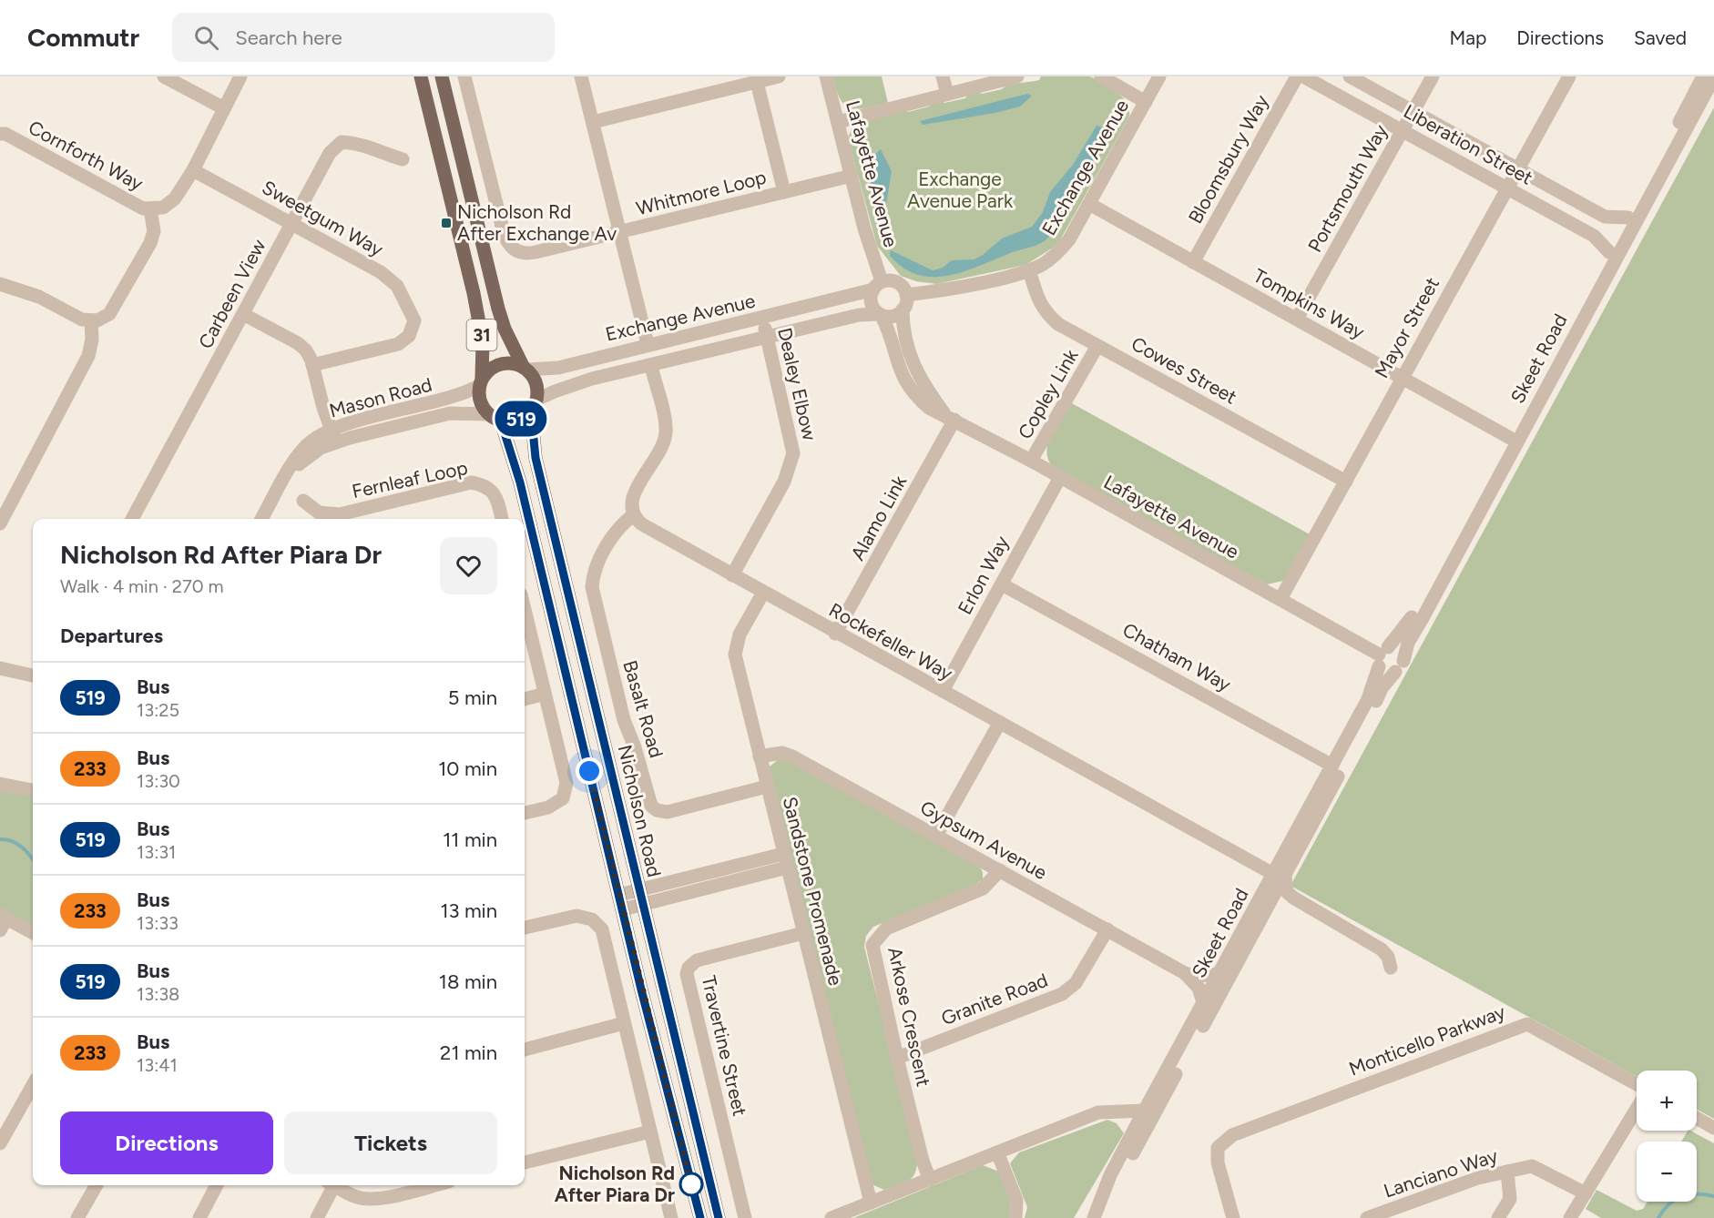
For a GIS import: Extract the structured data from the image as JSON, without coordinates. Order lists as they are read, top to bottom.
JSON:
{
  "streets": {
    "main road": ["31", "Nicholson Road"],
    "street": [
      "Liberation Street",
      "Cornforth Way",
      "Bloomsbury Way",
      "Exchange Avenue",
      "Lafayette Avenue",
      "Portsmouth Way",
      "Whitmore Loop",
      "Sweetgum Way",
      "Carbeen View",
      "Tompkins Way",
      "Mayor Street",
      "Skeet Road",
      "Cowes Street",
      "Dealey Elbow",
      "Copley Link",
      "Mason Road",
      "Fernleaf Loop",
      "Alamo Link",
      "Erlon Way",
      "Rockefeller Way",
      "Chatham Way",
      "Basalt Road",
      "Gypsum Avenue",
      "Sandstone Promenade",
      "Granite Road",
      "Arkose Crescent",
      "Monticello Parkway",
      "Travertine Street",
      "Lanciano Way"
    ]
  },
  "crossings": [
    ["Liberation Street", "Portsmouth Way"],
    ["Liberation Street", "Mayor Street"],
    ["Liberation Street", "Skeet Road"],
    ["Cornforth Way", "Sweetgum Way"],
    ["Bloomsbury Way", "Tompkins Way"],
    ["Exchange Avenue", "Lafayette Avenue"],
    ["Exchange Avenue", "Tompkins Way"],
    ["Exchange Avenue", "31"],
    ["Exchange Avenue", "Cowes Street"],
    ["Exchange Avenue", "Dealey Elbow"],
    ["Exchange Avenue", "Mason Road"],
    ["Exchange Avenue", "Nicholson Road"],
    ["Lafayette Avenue", "Whitmore Loop"],
    ["Lafayette Avenue", "Mayor Street"],
    ["Lafayette Avenue", "Skeet Road"],
    ["Lafayette Avenue", "Copley Link"],
    ["Lafayette Avenue", "Alamo Link"],
    ["Lafayette Avenue", "Erlon Way"],
    ["Portsmouth Way", "Tompkins Way"],
    ["Sweetgum Way", "Carbeen View"],
    ["Tompkins Way", "Mayor Street"],
    ["Tompkins Way", "Skeet Road"],
    ["Mayor Street", "Cowes Street"],
    ["31", "Mason Road"],
    ["31", "Nicholson Road"],
    ["Skeet Road", "Rockefeller Way"],
    ["Skeet Road", "Chatham Way"],
    ["Skeet Road", "Gypsum Avenue"],
    ["Cowes Street", "Copley Link"],
    ["Dealey Elbow", "Rockefeller Way"],
    ["Mason Road", "Nicholson Road"],
    ["Alamo Link", "Rockefeller Way"],
    ["Erlon Way", "Rockefeller Way"],
    ["Erlon Way", "Chatham Way"],
    ["Rockefeller Way", "Basalt Road"],
    ["Rockefeller Way", "Sandstone Promenade"],
    ["Basalt Road", "Sandstone Promenade"],
    ["Gypsum Avenue", "Sandstone Promenade"],
    ["Gypsum Avenue", "Granite Road"],
    ["Gypsum Avenue", "Arkose Crescent"],
    ["Sandstone Promenade", "Travertine Street"],
    ["Granite Road", "Arkose Crescent"]
  ],
  "parks": ["Exchange Avenue Park"],
  "places": {
    "transit": ["Nicholson Rd After Exchange Av"],
    "other": ["Nicholson Rd After Piara Dr"]
  },
  "lines": ["bus line 519"],
  "page": {
    "header": "Commutr",
    "search": "Search here",
    "nav": ["Map", "Directions", "Saved"],
    "on_map": "519",
    "heading": [
      ["Nicholson Rd After Piara Dr", "Walk · 4 min · 270 m"],
      "Departures"
    ],
    "list": [
      {
        "mark": "519",
        "name": "Bus",
        "note": "13:25",
        "value": "5 min"
      },
      {
        "mark": "233",
        "name": "Bus",
        "note": "13:30",
        "value": "10 min"
      },
      {
        "mark": "519",
        "name": "Bus",
        "note": "13:31",
        "value": "11 min"
      },
      {
        "mark": "233",
        "name": "Bus",
        "note": "13:33",
        "value": "13 min"
      },
      {
        "mark": "519",
        "name": "Bus",
        "note": "13:38",
        "value": "18 min"
      },
      {
        "mark": "233",
        "name": "Bus",
        "note": "13:41",
        "value": "21 min"
      }
    ],
    "map_buttons": ["+", "−"],
    "buttons": ["Directions", "Tickets"]
  }
}
